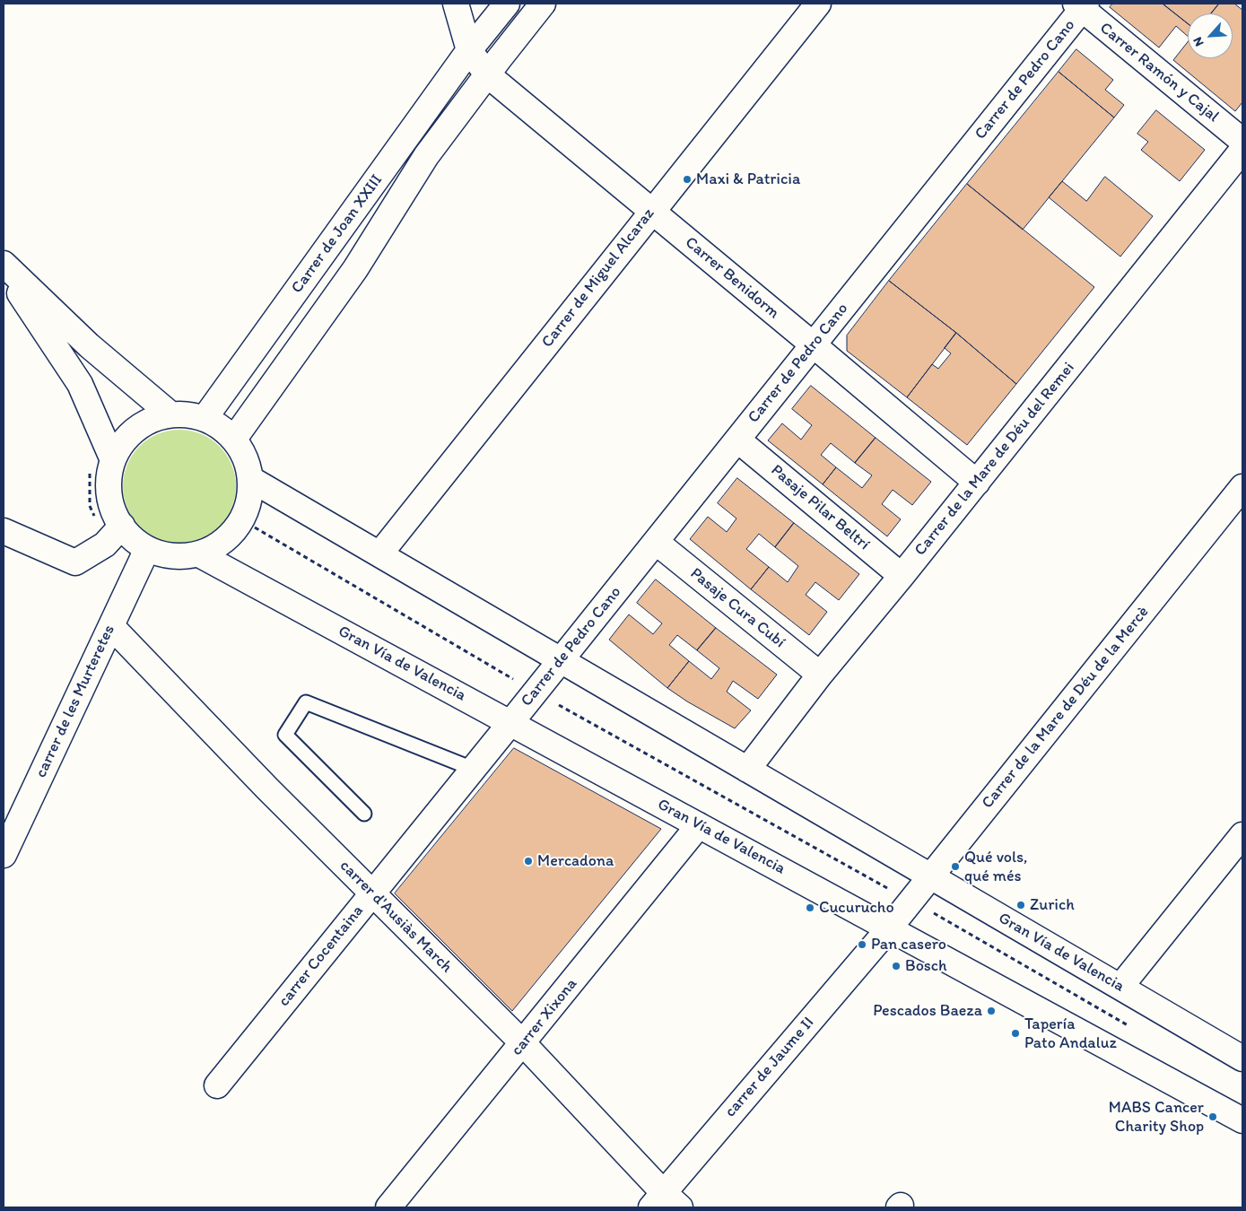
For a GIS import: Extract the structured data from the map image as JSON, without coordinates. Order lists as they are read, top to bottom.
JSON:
{
  "streets": {
    "street": [
      "Carrer Ramón y Cajal",
      "Carrer de Pedro Cano",
      "Carrer de Joan XXIII",
      "Carrer de Miguel Alcaraz",
      "Carrer Benidorm",
      "Carrer de la Mare de Déu del Remei",
      "Pasaje Pilar Beltrí",
      "Pasaje Cura Cubí",
      "Gran Vía de Valencia",
      "carrer de les Murteretes",
      "Carrer de la Mare de Déu de la Mercè",
      "carrer d'Ausiàs March",
      "carrer Cocentaina",
      "carrer Xixona",
      "carrer de Jaume II"
    ]
  },
  "crossings": [
    ["Carrer Ramón y Cajal", "Carrer de Pedro Cano"],
    ["Carrer de Pedro Cano", "Carrer Benidorm"],
    ["Carrer de Pedro Cano", "Pasaje Pilar Beltrí"],
    ["Carrer de Pedro Cano", "Pasaje Cura Cubí"],
    ["Carrer de Pedro Cano", "Gran Vía de Valencia"],
    ["Carrer de Pedro Cano", "carrer Cocentaina"],
    ["Carrer de Joan XXIII", "Carrer Benidorm"],
    ["Carrer de Joan XXIII", "Gran Vía de Valencia"],
    ["Carrer de Joan XXIII", "carrer de les Murteretes"],
    ["Carrer de Miguel Alcaraz", "Carrer Benidorm"],
    ["Carrer de Miguel Alcaraz", "Gran Vía de Valencia"],
    ["Carrer Benidorm", "Carrer de la Mare de Déu del Remei"],
    ["Carrer de la Mare de Déu del Remei", "Pasaje Pilar Beltrí"],
    ["Carrer de la Mare de Déu del Remei", "Pasaje Cura Cubí"],
    ["Carrer de la Mare de Déu del Remei", "Gran Vía de Valencia"],
    ["Gran Vía de Valencia", "carrer de les Murteretes"],
    ["Gran Vía de Valencia", "Carrer de la Mare de Déu de la Mercè"],
    ["Gran Vía de Valencia", "carrer Cocentaina"],
    ["Gran Vía de Valencia", "carrer Xixona"],
    ["Gran Vía de Valencia", "carrer de Jaume II"],
    ["carrer de les Murteretes", "carrer d'Ausiàs March"],
    ["Carrer de la Mare de Déu de la Mercè", "carrer de Jaume II"],
    ["carrer d'Ausiàs March", "carrer Cocentaina"],
    ["carrer d'Ausiàs March", "carrer Xixona"],
    ["carrer d'Ausiàs March", "carrer de Jaume II"]
  ],
  "places": [
    "Maxi & Patricia",
    "Mercadona",
    "Qué vols, qué més",
    "Zurich",
    "Cucurucho",
    "Pan casero",
    "Bosch",
    "Pescados Baeza",
    "Tapería Pato Andaluz",
    "MABS Cancer Charity Shop"
  ],
  "north": "bottom left"
}
